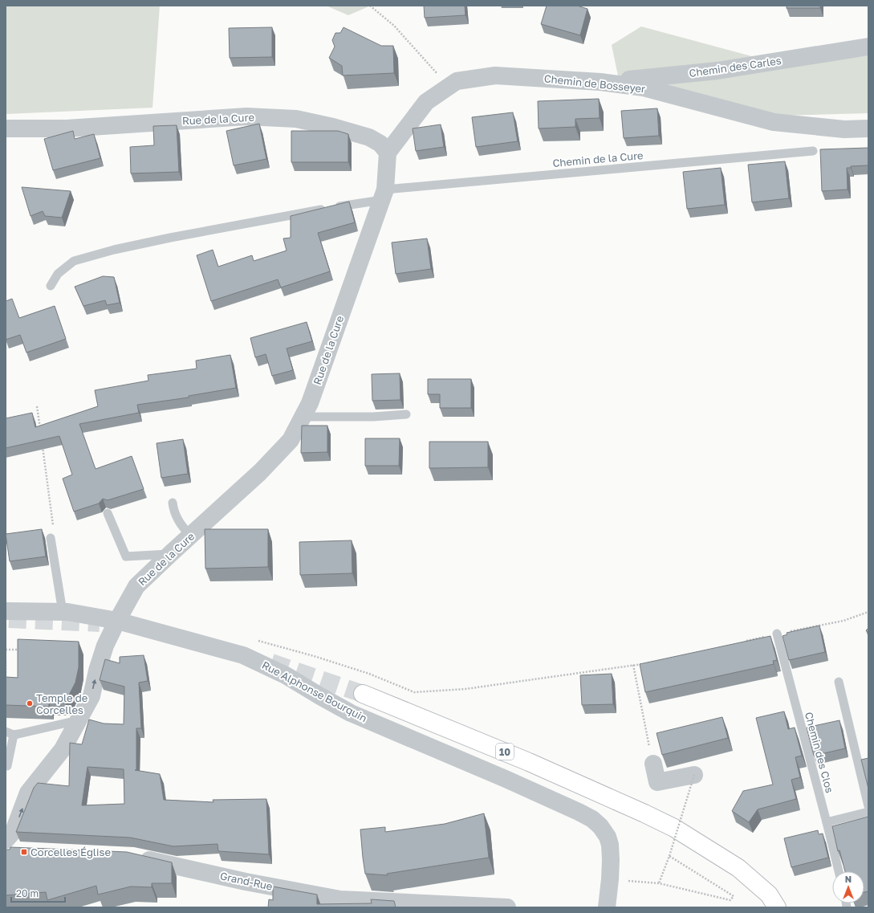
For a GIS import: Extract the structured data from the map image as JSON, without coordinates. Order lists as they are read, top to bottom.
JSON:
{
  "streets": {
    "main road": ["10"],
    "street": [
      "Chemin des Carles",
      "Chemin de Bosseyer",
      "Rue de la Cure",
      "Rue Alphonse Bourquin",
      "Grand-Rue"
    ],
    "lane": ["Chemin de la Cure", "Chemin des Clos"]
  },
  "crossings": [
    ["Chemin des Carles", "Chemin de Bosseyer"],
    ["Chemin de Bosseyer", "Rue de la Cure"],
    ["Rue de la Cure", "Chemin de la Cure"],
    ["Rue de la Cure", "Rue Alphonse Bourquin"]
  ],
  "places": {
    "other": ["Temple de Corcelles"],
    "transit": ["Corcelles Église"]
  },
  "scale_bar": "20 m",
  "north": "top"
}
